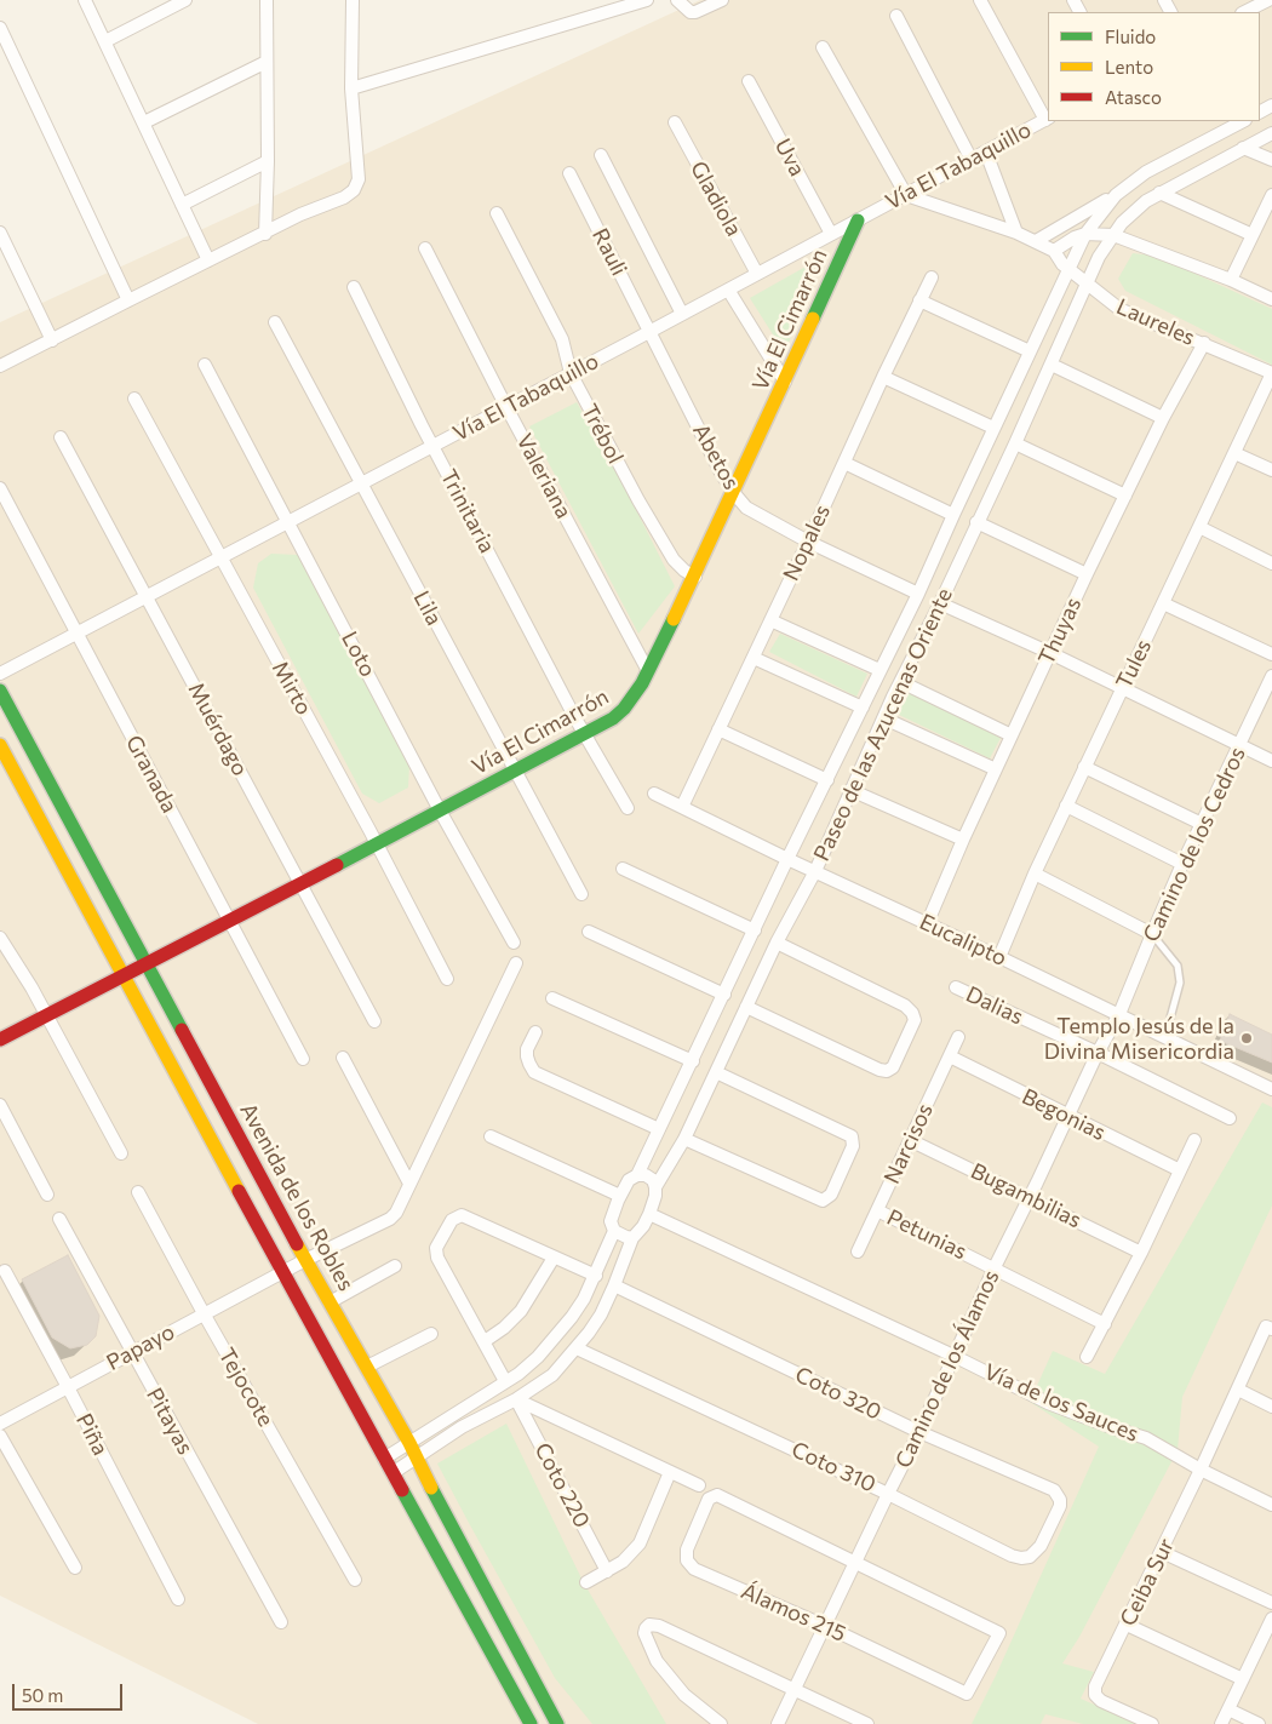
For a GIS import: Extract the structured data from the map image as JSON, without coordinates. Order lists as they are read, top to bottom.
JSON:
{
  "streets": {
    "street": [
      "Uva",
      "Vía El Tabaquillo",
      "Gladiola",
      "Rauli",
      "Vía El Cimarrón",
      "Laureles",
      "Trébol",
      "Abetos",
      "Valeriana",
      "Trinitaria",
      "Nopales",
      "Lila",
      "Thuyas",
      "Loto",
      "Tules",
      "Mirto",
      "Paseo de las Azucenas Oriente",
      "Muérdago",
      "Granada",
      "Camino de los Cedros",
      "Eucalipto",
      "Dalias",
      "Begonias",
      "Narcisos",
      "Bugambilias",
      "Avenida de los Robles",
      "Petunias",
      "Papayo",
      "Camino de los Álamos",
      "Tejocote",
      "Coto 320",
      "Vía de los Sauces",
      "Pitayas",
      "Piña",
      "Coto 310",
      "Coto 220",
      "Ceiba Sur",
      "Álamos 215"
    ]
  },
  "crossings": [
    ["Uva", "Vía El Tabaquillo"],
    ["Vía El Tabaquillo", "Gladiola"],
    ["Vía El Tabaquillo", "Rauli"],
    ["Vía El Tabaquillo", "Vía El Cimarrón"],
    ["Vía El Tabaquillo", "Laureles"],
    ["Vía El Tabaquillo", "Trébol"],
    ["Vía El Tabaquillo", "Abetos"],
    ["Vía El Tabaquillo", "Valeriana"],
    ["Vía El Tabaquillo", "Trinitaria"],
    ["Vía El Tabaquillo", "Lila"],
    ["Vía El Tabaquillo", "Loto"],
    ["Vía El Tabaquillo", "Mirto"],
    ["Vía El Tabaquillo", "Muérdago"],
    ["Vía El Tabaquillo", "Granada"],
    ["Rauli", "Abetos"],
    ["Vía El Cimarrón", "Trébol"],
    ["Vía El Cimarrón", "Abetos"],
    ["Vía El Cimarrón", "Valeriana"],
    ["Vía El Cimarrón", "Trinitaria"],
    ["Vía El Cimarrón", "Lila"],
    ["Vía El Cimarrón", "Loto"],
    ["Vía El Cimarrón", "Mirto"],
    ["Vía El Cimarrón", "Muérdago"],
    ["Vía El Cimarrón", "Granada"],
    ["Vía El Cimarrón", "Avenida de los Robles"],
    ["Laureles", "Thuyas"],
    ["Laureles", "Tules"],
    ["Laureles", "Paseo de las Azucenas Oriente"],
    ["Abetos", "Nopales"],
    ["Abetos", "Paseo de las Azucenas Oriente"],
    ["Nopales", "Eucalipto"],
    ["Thuyas", "Eucalipto"],
    ["Tules", "Eucalipto"],
    ["Paseo de las Azucenas Oriente", "Eucalipto"],
    ["Paseo de las Azucenas Oriente", "Vía de los Sauces"],
    ["Camino de los Cedros", "Eucalipto"],
    ["Camino de los Cedros", "Camino de los Álamos"],
    ["Eucalipto", "Camino de los Álamos"],
    ["Dalias", "Camino de los Álamos"],
    ["Begonias", "Narcisos"],
    ["Begonias", "Camino de los Álamos"],
    ["Narcisos", "Bugambilias"],
    ["Narcisos", "Petunias"],
    ["Bugambilias", "Camino de los Álamos"],
    ["Avenida de los Robles", "Papayo"],
    ["Petunias", "Camino de los Álamos"],
    ["Papayo", "Tejocote"],
    ["Papayo", "Pitayas"],
    ["Papayo", "Piña"],
    ["Camino de los Álamos", "Coto 320"],
    ["Camino de los Álamos", "Vía de los Sauces"],
    ["Camino de los Álamos", "Coto 310"],
    ["Camino de los Álamos", "Álamos 215"],
    ["Coto 320", "Coto 310"],
    ["Vía de los Sauces", "Ceiba Sur"]
  ],
  "places": ["Templo Jesús de la Divina Misericordia"],
  "legend": ["Fluido", "Lento", "Atasco"],
  "scale_bar": "50 m"
}
